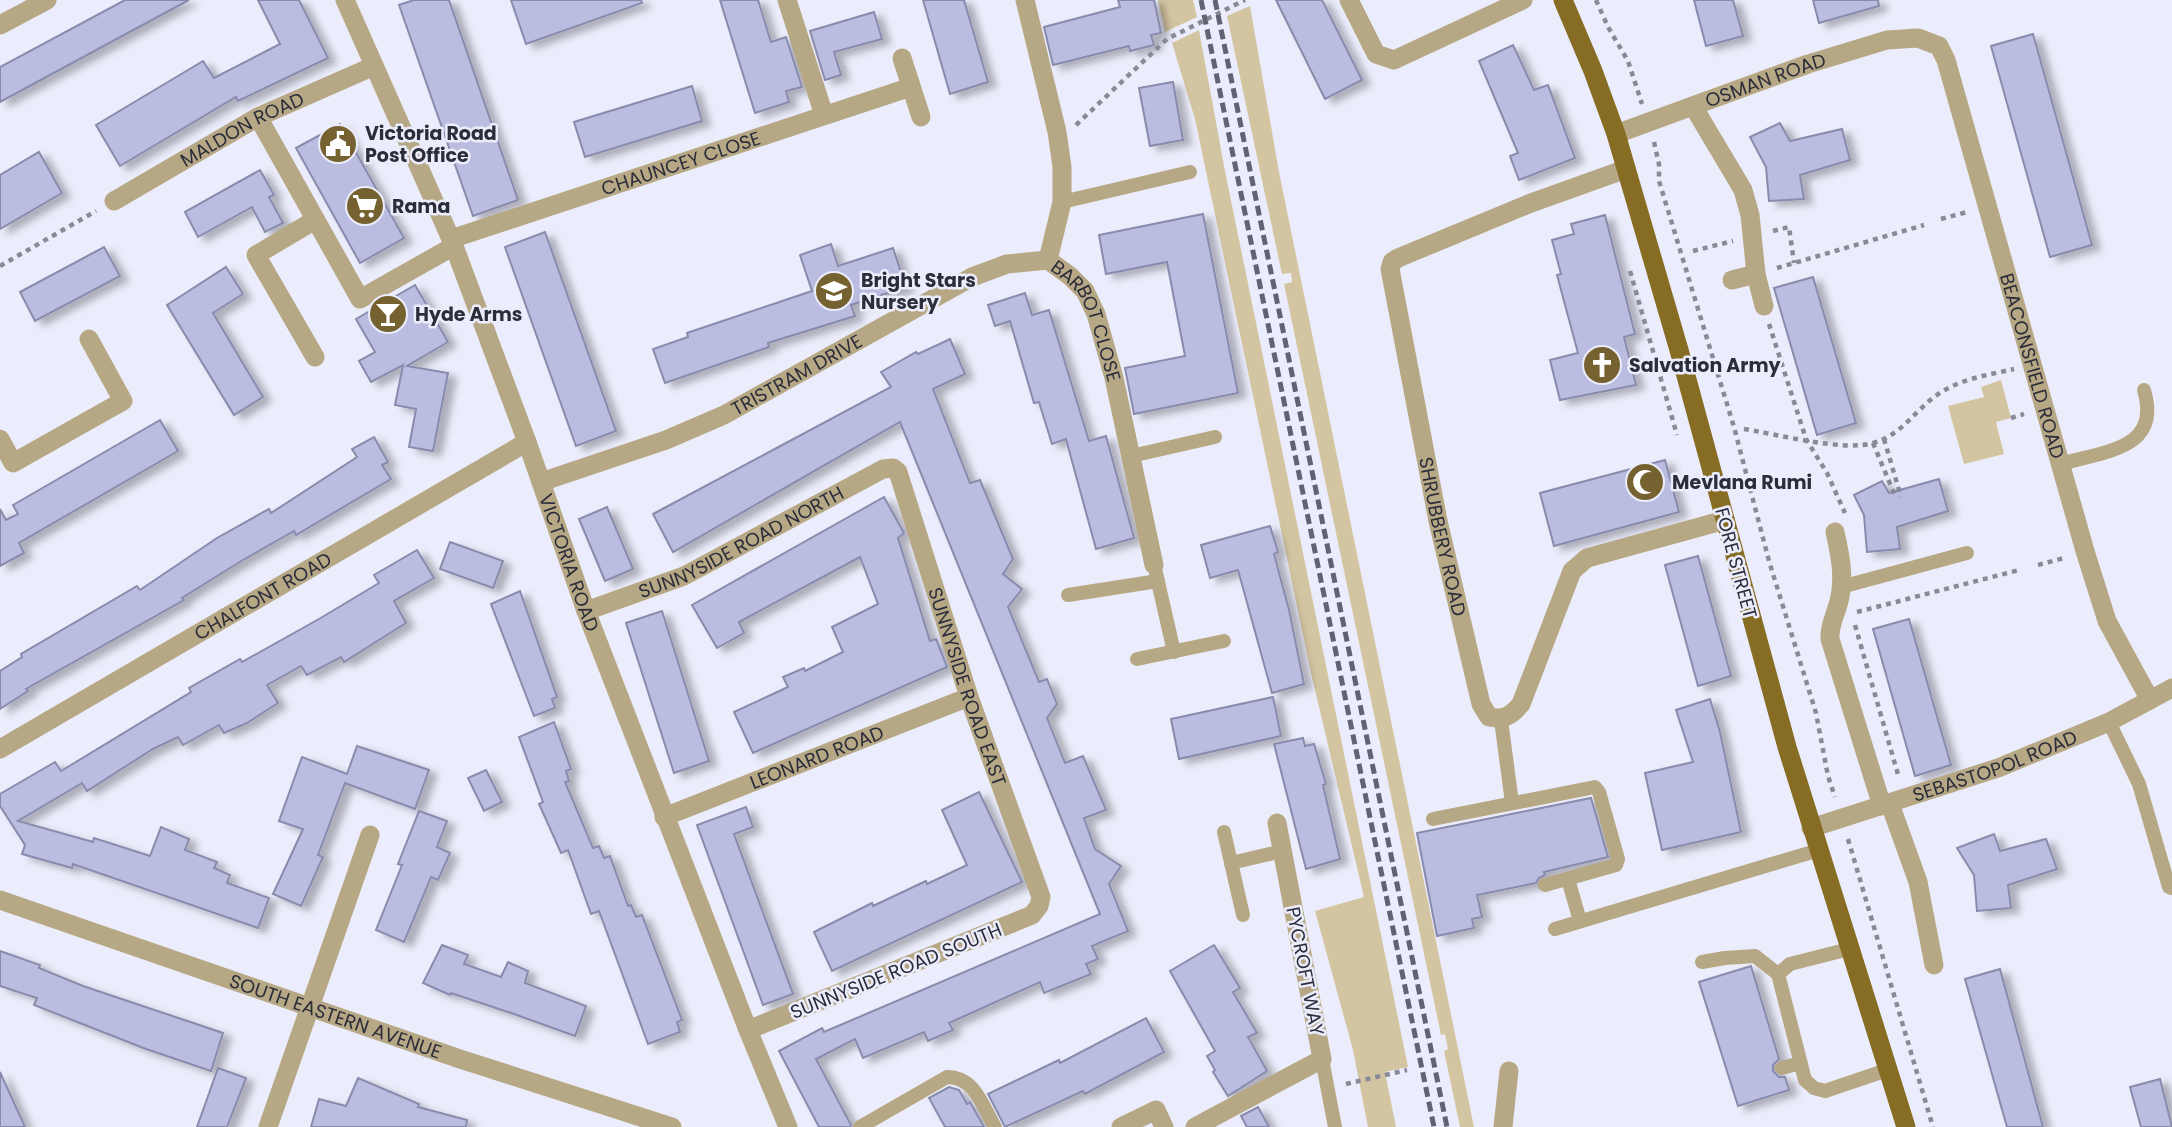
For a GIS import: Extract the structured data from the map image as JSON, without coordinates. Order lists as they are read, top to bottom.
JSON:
{
  "streets": {
    "main road": ["FORE STREET"],
    "street": [
      "OSMAN ROAD",
      "MALDON ROAD",
      "CHAUNCEY CLOSE",
      "BARBOT CLOSE",
      "BEACONSFIELD ROAD",
      "TRISTRAM DRIVE",
      "SHRUBBERY ROAD",
      "SUNNYSIDE ROAD NORTH",
      "VICTORIA ROAD",
      "CHALFONT ROAD",
      "SUNNYSIDE ROAD EAST",
      "LEONARD ROAD",
      "SEBASTOPOL ROAD",
      "SUNNYSIDE ROAD SOUTH",
      "PYCROFT WAY",
      "SOUTH EASTERN AVENUE"
    ]
  },
  "crossings": [
    ["OSMAN ROAD", "BEACONSFIELD ROAD"],
    ["OSMAN ROAD", "FORE STREET"],
    ["MALDON ROAD", "VICTORIA ROAD"],
    ["CHAUNCEY CLOSE", "VICTORIA ROAD"],
    ["BARBOT CLOSE", "TRISTRAM DRIVE"],
    ["BEACONSFIELD ROAD", "SEBASTOPOL ROAD"],
    ["TRISTRAM DRIVE", "VICTORIA ROAD"],
    ["SHRUBBERY ROAD", "FORE STREET"],
    ["SUNNYSIDE ROAD NORTH", "VICTORIA ROAD"],
    ["SUNNYSIDE ROAD NORTH", "SUNNYSIDE ROAD EAST"],
    ["VICTORIA ROAD", "CHALFONT ROAD"],
    ["VICTORIA ROAD", "LEONARD ROAD"],
    ["VICTORIA ROAD", "SUNNYSIDE ROAD SOUTH"],
    ["FORE STREET", "SEBASTOPOL ROAD"],
    ["SUNNYSIDE ROAD EAST", "LEONARD ROAD"],
    ["SUNNYSIDE ROAD EAST", "SUNNYSIDE ROAD SOUTH"]
  ],
  "places": {
    "public building": ["Victoria Road Post Office"],
    "supermarket": ["Rama"],
    "school or university": ["Bright Stars Nursery"],
    "bar": ["Hyde Arms"],
    "church": ["Salvation Army"],
    "mosque": ["Mevlana Rumi"]
  }
}
